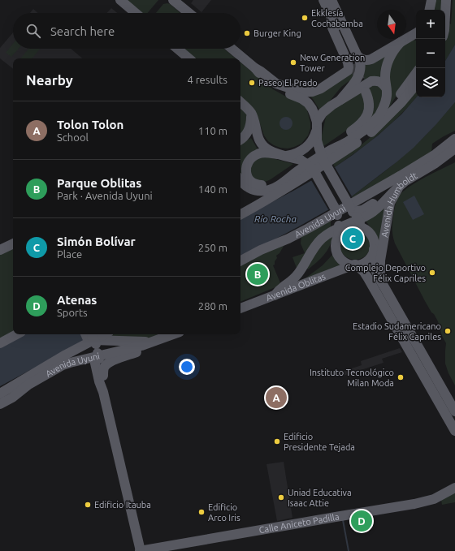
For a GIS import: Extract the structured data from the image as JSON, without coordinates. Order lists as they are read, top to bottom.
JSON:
{
  "streets": {
    "main road": [
      "Avenida Humboldt",
      "Avenida Uyuni",
      "Avenida Oblitas",
      "Calle Aniceto Padilla"
    ]
  },
  "crossings": [
    ["Avenida Humboldt", "Avenida Uyuni"]
  ],
  "water": ["Río Rocha"],
  "places": [
    "Ekklesía Cochabamba",
    "Burger King",
    "New Generation Tower",
    "Paseo El Prado",
    "Complejo Deportivo Félix Capriles",
    "Estadio Sudamericano Félix Capriles",
    "Instituto Tecnológico Milan Moda",
    "Edificio Presidente Tejada",
    "Uniad Educativa Isaac Attie",
    "Edificio Itauba",
    "Edificio Arco Iris"
  ],
  "north": "bottom",
  "page": {
    "map_buttons": ["+", "−"],
    "search": "Search here",
    "heading": ["Nearby", "4 results"],
    "list": [
      {
        "mark": "A",
        "name": "Tolon Tolon",
        "note": "School",
        "value": "110 m"
      },
      {
        "mark": "B",
        "name": "Parque Oblitas",
        "note": "Park · Avenida Uyuni",
        "value": "140 m"
      },
      {
        "mark": "C",
        "name": "Simón Bolívar",
        "note": "Place",
        "value": "250 m"
      },
      {
        "mark": "D",
        "name": "Atenas",
        "note": "Sports",
        "value": "280 m"
      }
    ],
    "pins": [
      "C",
      "B",
      "A",
      "D"
    ]
  }
}
